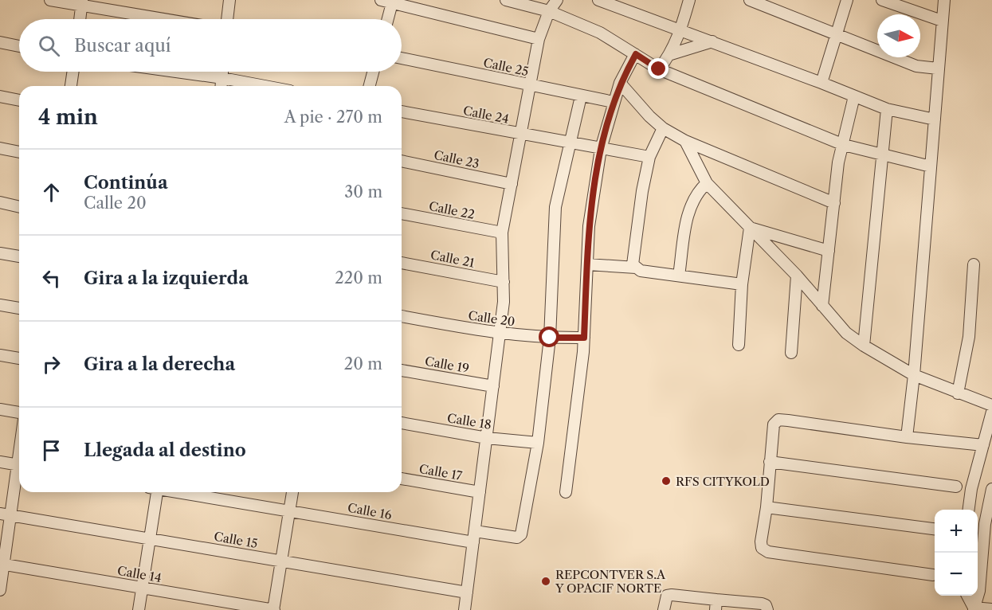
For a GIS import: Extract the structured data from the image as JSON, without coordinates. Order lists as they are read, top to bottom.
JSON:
{
  "streets": {
    "street": [
      "Calle 25",
      "Calle 24",
      "Calle 23",
      "Calle 22",
      "Calle 21",
      "Calle 20",
      "Calle 19",
      "Calle 18",
      "Calle 17",
      "Calle 16",
      "Calle 15",
      "Calle 14"
    ]
  },
  "crossings": [
    ["Calle 18", "Calle 16"]
  ],
  "places": ["RFS CITYKOLD", "REPCONTVER S.A Y OPACIF NORTE"],
  "north": "right",
  "page": {
    "search": "Buscar aquí",
    "heading": ["4 min", "A pie · 270 m"],
    "list": [
      ["Continúa", "Calle 20", "30 m"],
      ["Gira a la izquierda", "220 m"],
      ["Gira a la derecha", "20 m"],
      "Llegada al destino"
    ],
    "map_buttons": ["+", "−"]
  }
}
